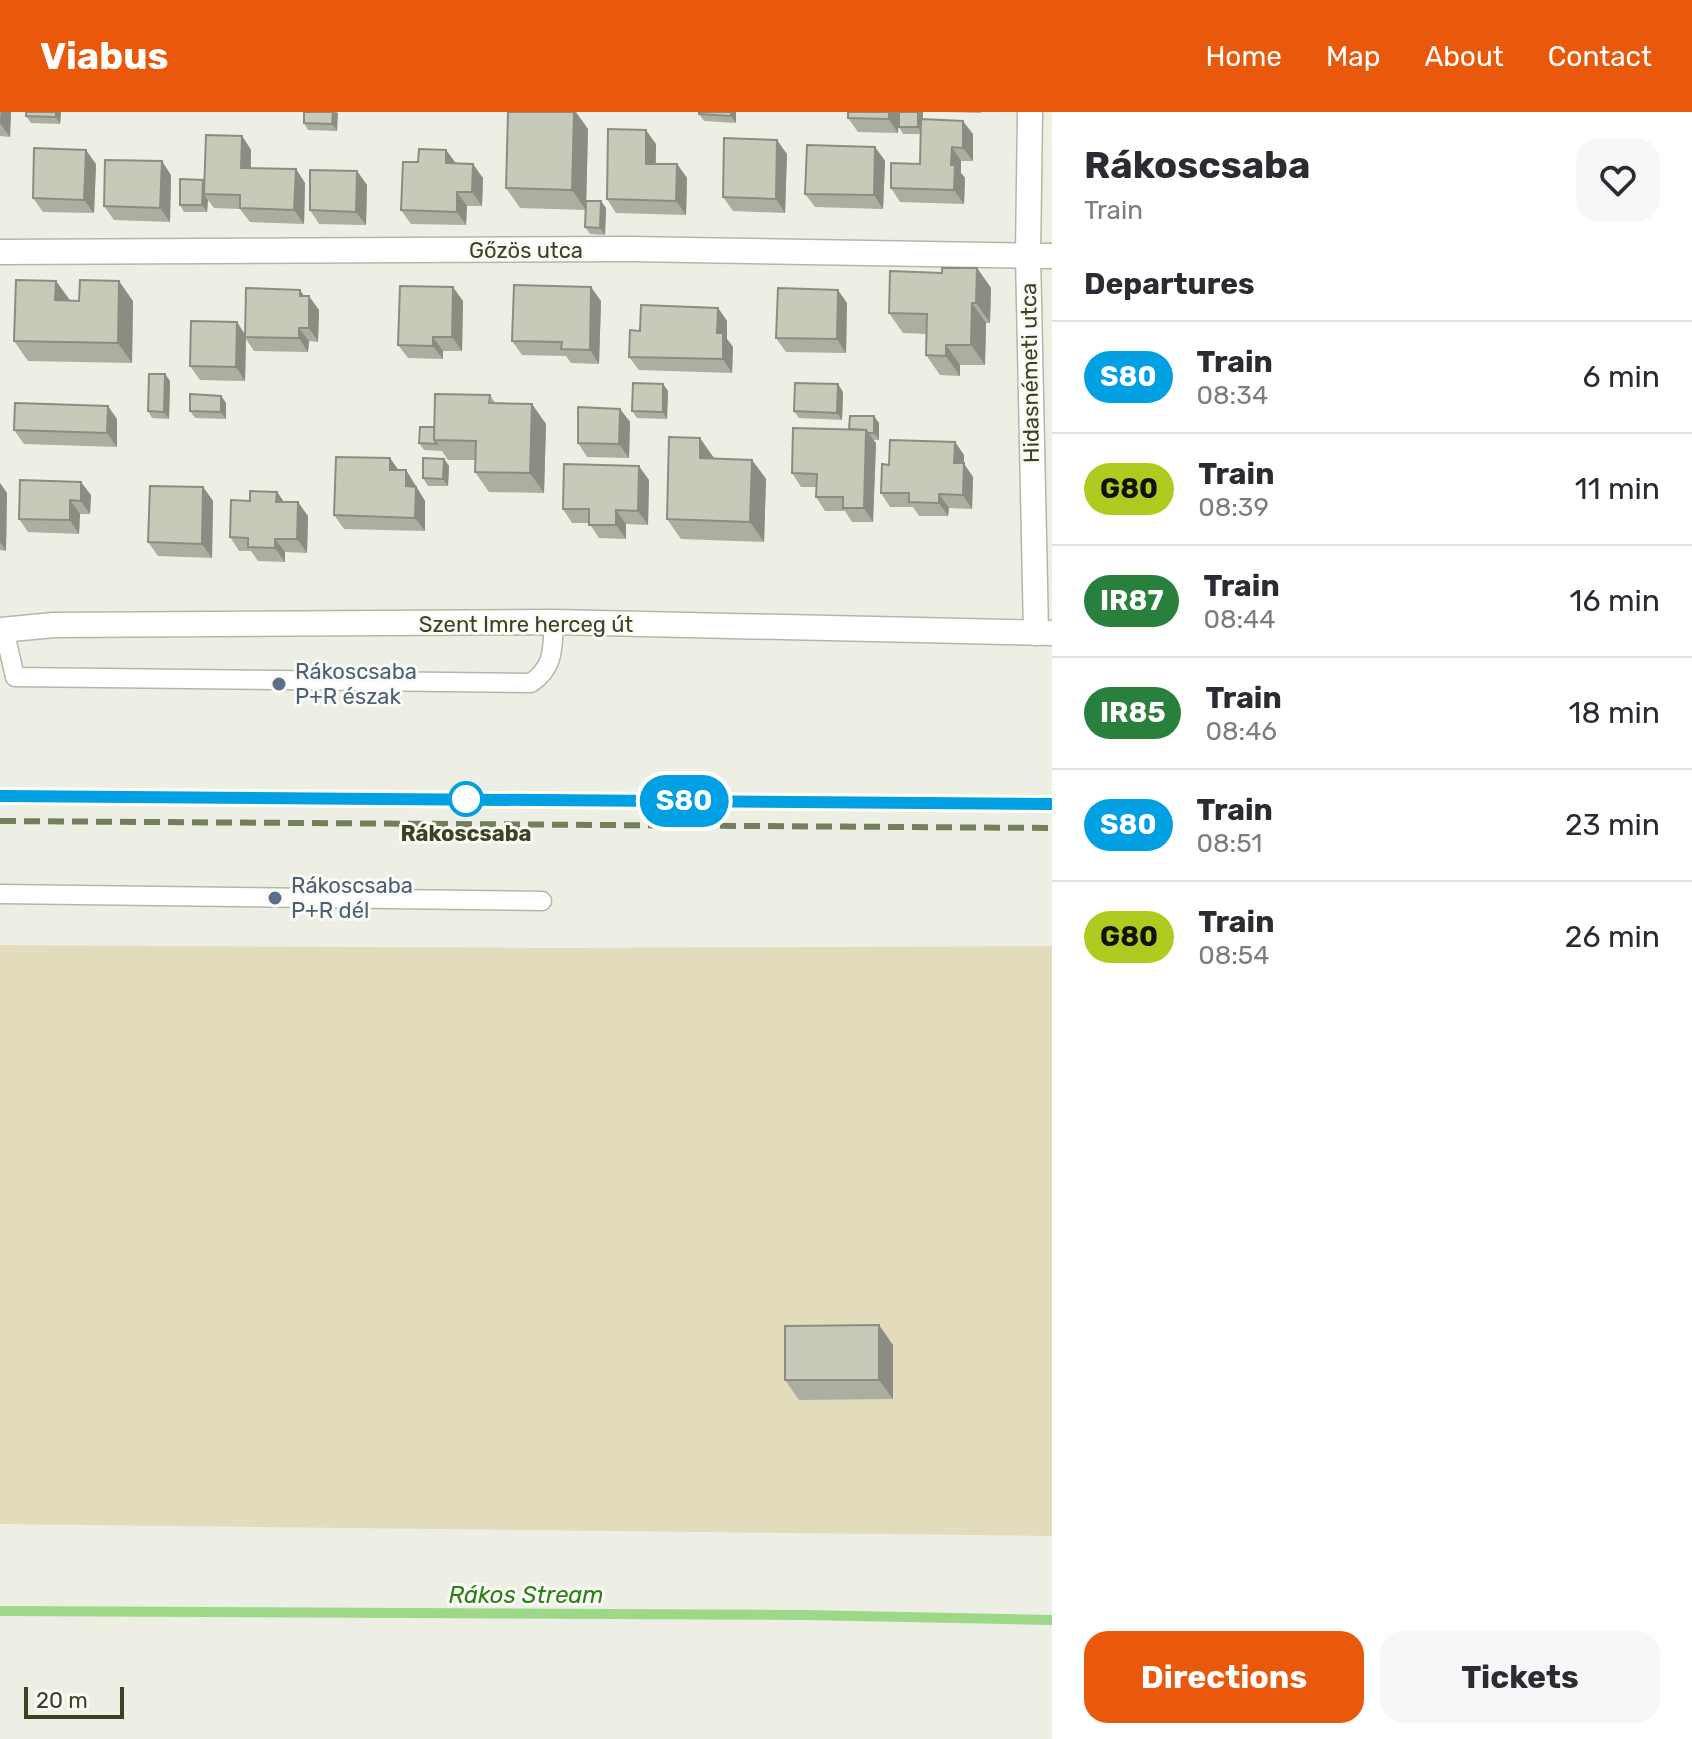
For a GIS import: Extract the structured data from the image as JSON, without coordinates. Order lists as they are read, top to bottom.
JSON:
{
  "streets": {
    "street": ["Gőzös utca", "Hidasnémeti utca", "Szent Imre herceg út"]
  },
  "crossings": [
    ["Gőzös utca", "Hidasnémeti utca"],
    ["Hidasnémeti utca", "Szent Imre herceg út"]
  ],
  "water": ["Rákos Stream"],
  "places": ["Rákoscsaba P+R észak", "Rákoscsaba", "Rákoscsaba P+R dél"],
  "scale_bar": "20 m",
  "page": {
    "header": "Viabus",
    "nav": [
      "Home",
      "Map",
      "About",
      "Contact"
    ],
    "on_map": "S80",
    "heading": [
      ["Rákoscsaba", "Train"],
      "Departures"
    ],
    "list": [
      {
        "mark": "S80",
        "name": "Train",
        "note": "08:34",
        "value": "6 min"
      },
      {
        "mark": "G80",
        "name": "Train",
        "note": "08:39",
        "value": "11 min"
      },
      {
        "mark": "IR87",
        "name": "Train",
        "note": "08:44",
        "value": "16 min"
      },
      {
        "mark": "IR85",
        "name": "Train",
        "note": "08:46",
        "value": "18 min"
      },
      {
        "mark": "S80",
        "name": "Train",
        "note": "08:51",
        "value": "23 min"
      },
      {
        "mark": "G80",
        "name": "Train",
        "note": "08:54",
        "value": "26 min"
      }
    ],
    "buttons": ["Directions", "Tickets"],
    "scale": "20 m"
  }
}
